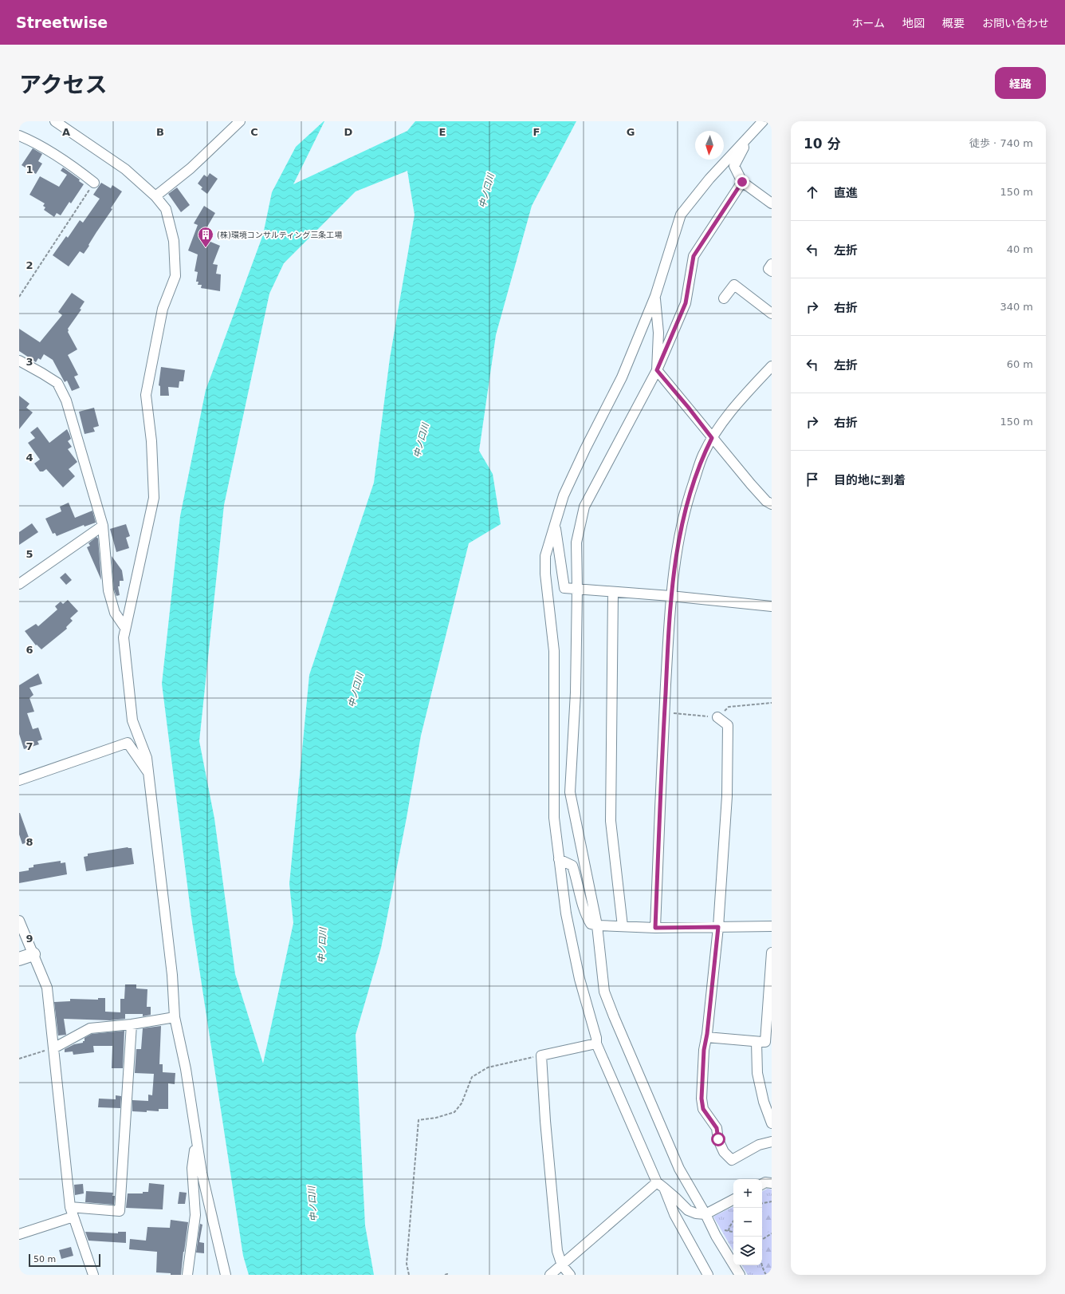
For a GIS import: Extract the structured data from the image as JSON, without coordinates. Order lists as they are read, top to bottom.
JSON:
{
  "water": ["中ノ口川"],
  "places": {
    "building": ["(株)環境コンサルティング三条工場"]
  },
  "scale_bar": "50 m",
  "north": "bottom",
  "page": {
    "header": "Streetwise",
    "nav": [
      "ホーム",
      "地図",
      "概要",
      "お問い合わせ"
    ],
    "title": "アクセス",
    "buttons": "経路",
    "heading": ["10 分", "徒歩 · 740 m"],
    "list": [
      ["直進", "150 m"],
      ["左折", "40 m"],
      ["右折", "340 m"],
      ["左折", "60 m"],
      ["右折", "150 m"],
      "目的地に到着"
    ],
    "map_buttons": ["+", "−"],
    "scale": "50 m"
  },
  "grid": {
    "columns": [
      "A",
      "B",
      "C",
      "D",
      "E",
      "F",
      "G"
    ],
    "rows": [
      "1",
      "2",
      "3",
      "4",
      "5",
      "6",
      "7",
      "8",
      "9"
    ]
  }
}
